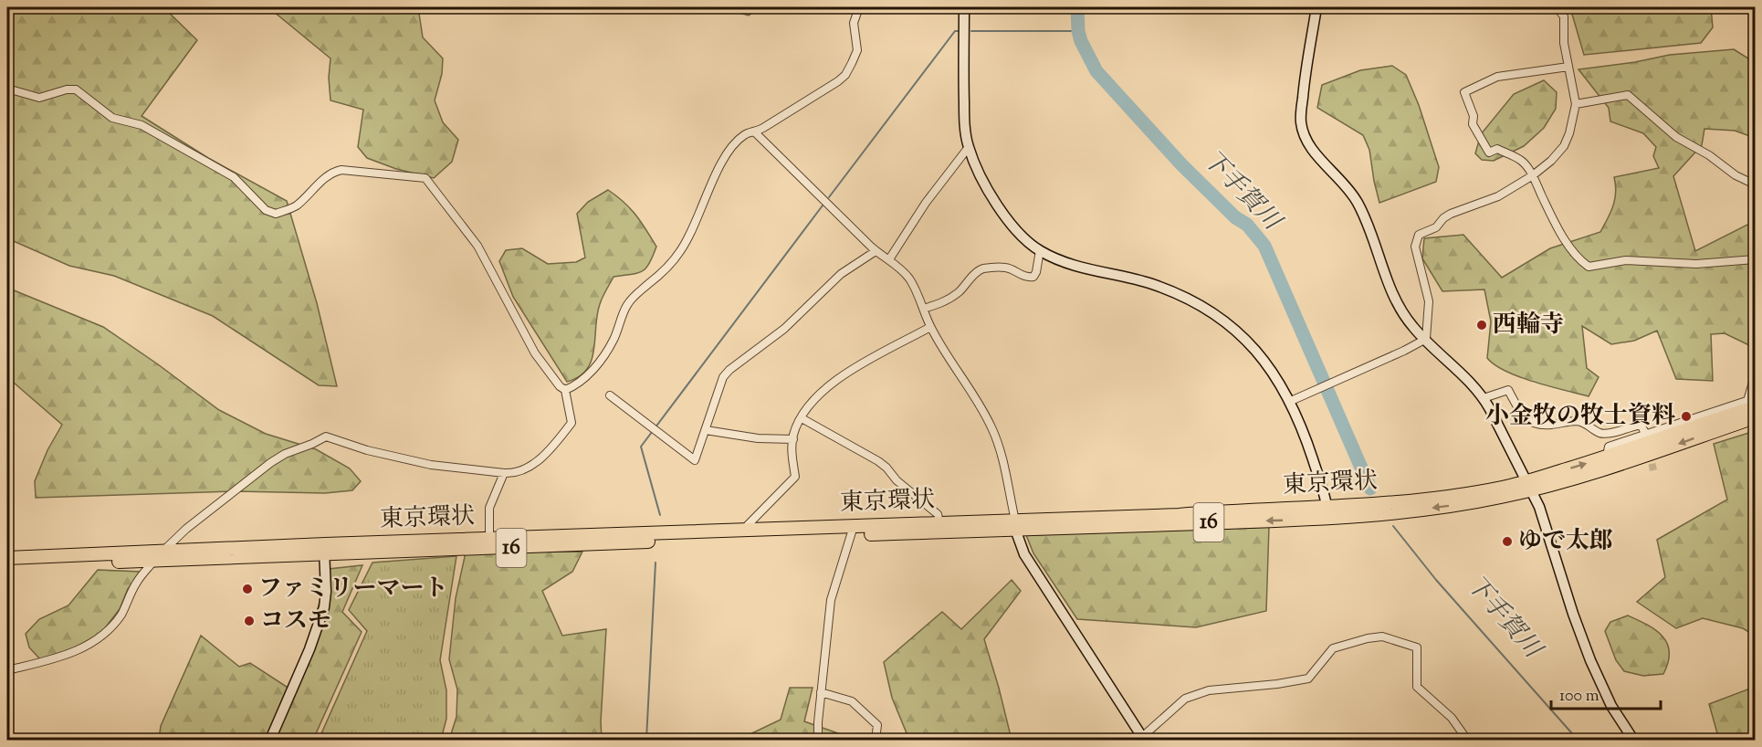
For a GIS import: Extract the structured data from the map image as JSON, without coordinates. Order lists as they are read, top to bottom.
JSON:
{
  "streets": {
    "highway": ["東京環状", "16"]
  },
  "water": ["下手賀川"],
  "places": [
    "西輪寺",
    "小金牧の牧士資料",
    "ゆで太郎",
    "ファミリーマート",
    "コスモ"
  ],
  "scale_bar": "100 m"
}
